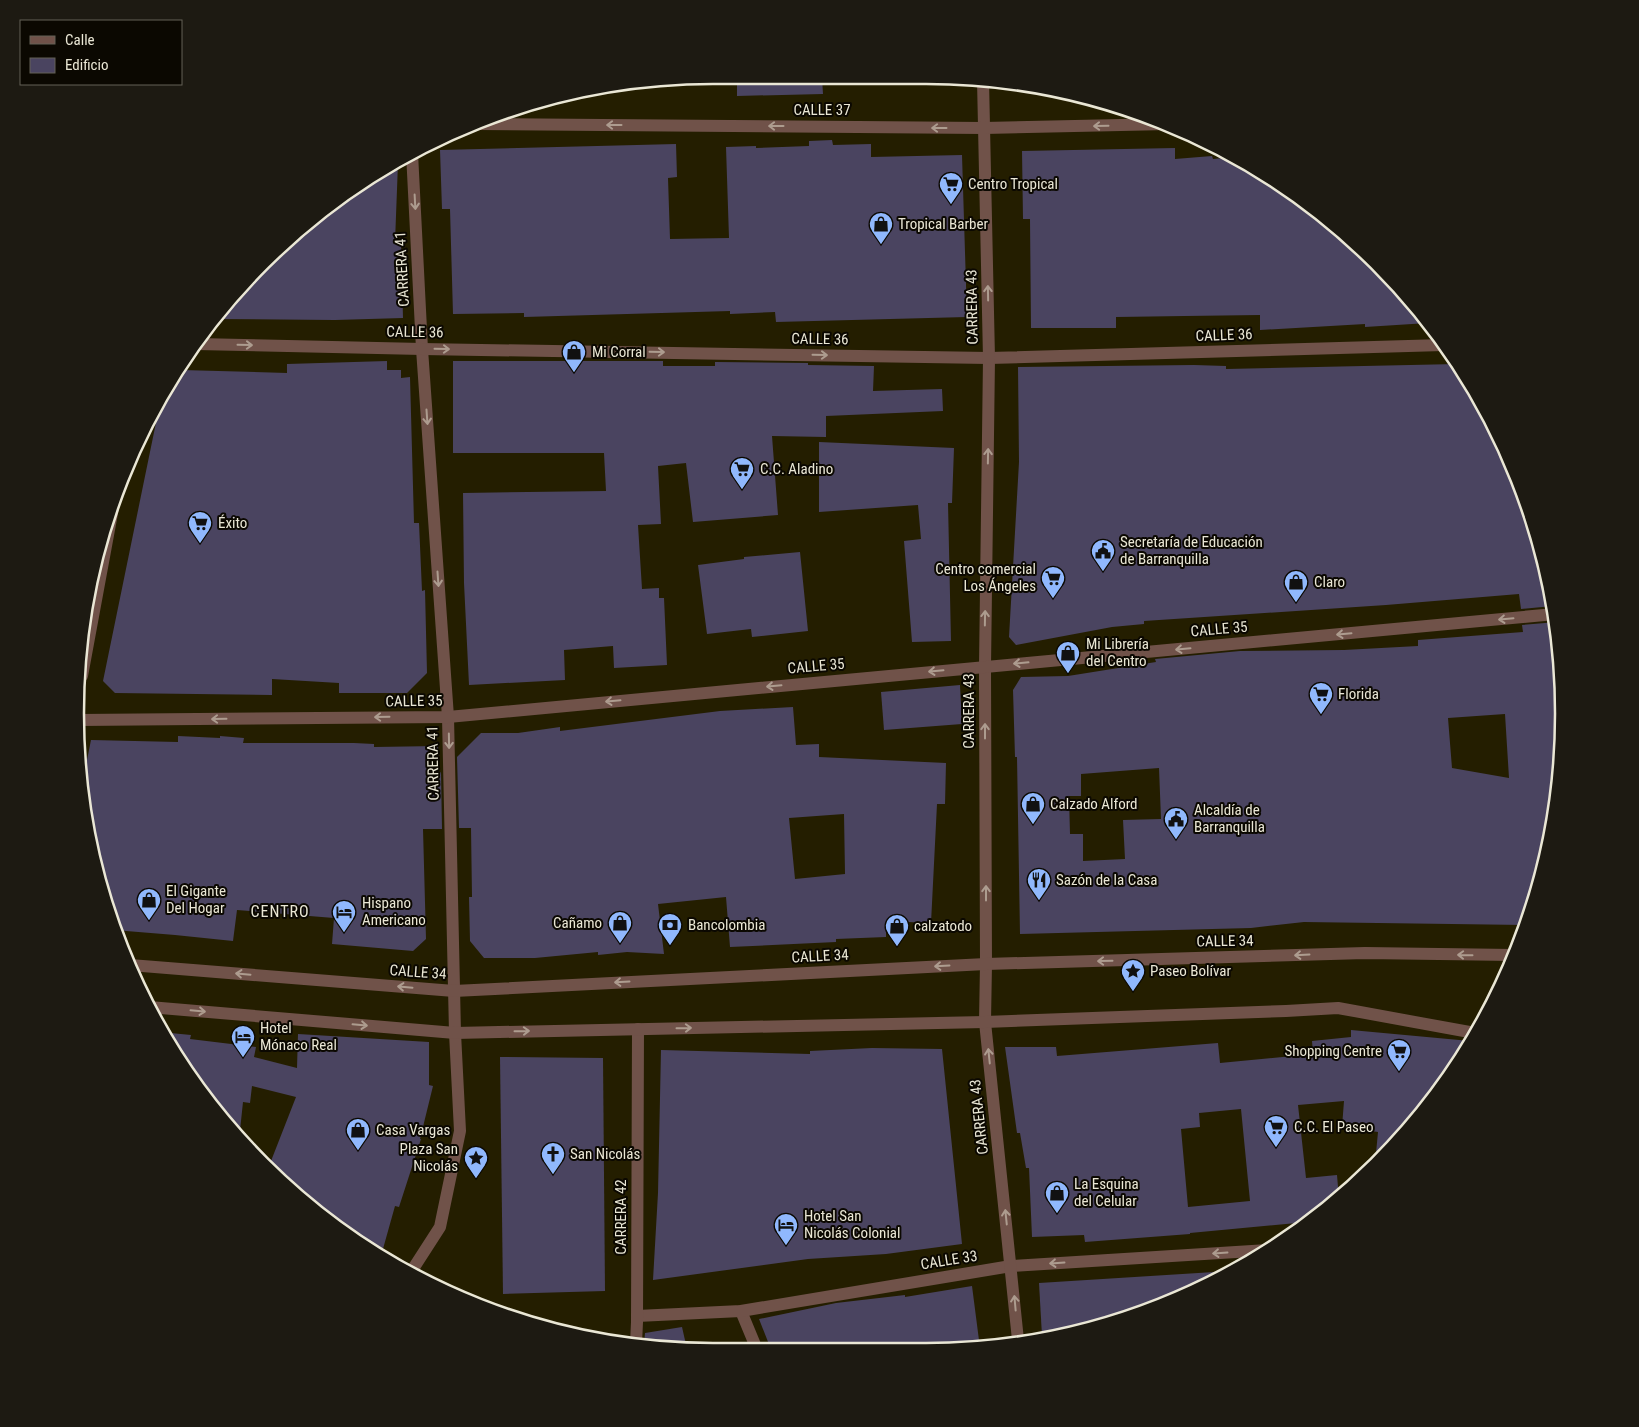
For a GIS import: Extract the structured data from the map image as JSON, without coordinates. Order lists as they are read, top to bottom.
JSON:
{
  "streets": {
    "street": [
      "CALLE 37",
      "CARRERA 41",
      "CARRERA 43",
      "CALLE 36",
      "CALLE 35",
      "CALLE 34",
      "CARRERA 42",
      "CALLE 33"
    ]
  },
  "crossings": [
    ["CALLE 37", "CARRERA 43"],
    ["CARRERA 41", "CALLE 36"],
    ["CARRERA 41", "CALLE 35"],
    ["CARRERA 41", "CALLE 34"],
    ["CARRERA 43", "CALLE 36"],
    ["CARRERA 43", "CALLE 35"],
    ["CARRERA 43", "CALLE 34"],
    ["CARRERA 43", "CALLE 33"],
    ["CARRERA 42", "CALLE 33"]
  ],
  "one_way": [
    "CALLE 37",
    "CARRERA 41",
    "CARRERA 43",
    "CALLE 36",
    "CALLE 35",
    "CALLE 33"
  ],
  "districts": ["CENTRO"],
  "places": {
    "supermarket": [
      "Centro Tropical",
      "C.C. Aladino",
      "Éxito",
      "Centro comercial Los Ángeles",
      "Florida",
      "Shopping Centre",
      "C.C. El Paseo"
    ],
    "shop": [
      "Tropical Barber",
      "Mi Corral",
      "Claro",
      "Mi Librería del Centro",
      "Calzado Alford",
      "El Gigante Del Hogar",
      "Cañamo",
      "calzatodo",
      "Casa Vargas",
      "La Esquina del Celular"
    ],
    "public building": ["Secretaría de Educación de Barranquilla", "Alcaldía de Barranquilla"],
    "restaurant": ["Sazón de la Casa"],
    "hotel": ["Hispano Americano", "Hotel Mónaco Real", "Hotel San Nicolás Colonial"],
    "bank": ["Bancolombia"],
    "place": ["Paseo Bolívar", "Plaza San Nicolás"],
    "church": ["San Nicolás"]
  },
  "legend": ["Calle", "Edificio"]
}
